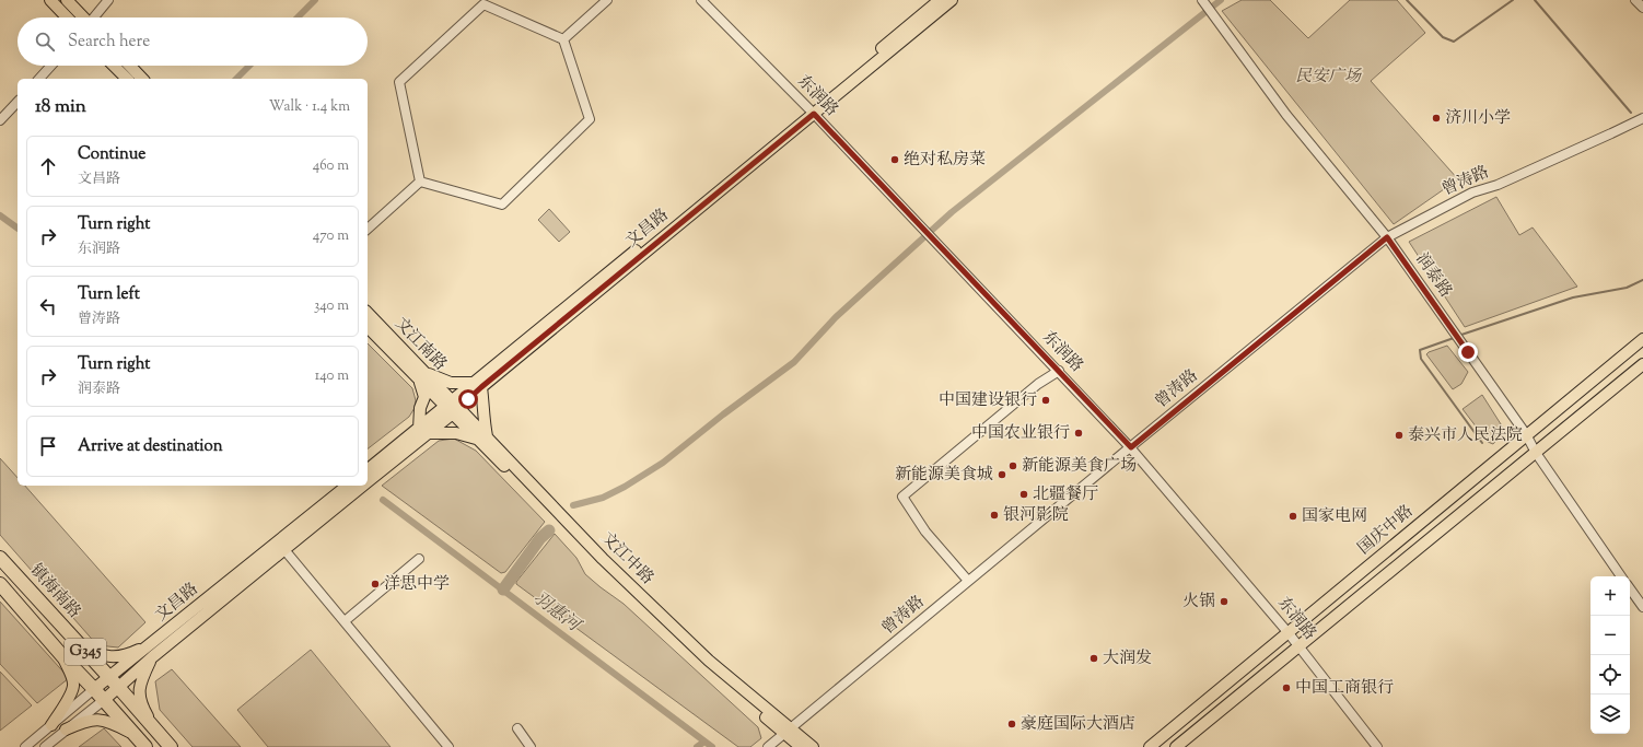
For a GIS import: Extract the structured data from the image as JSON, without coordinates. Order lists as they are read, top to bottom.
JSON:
{
  "streets": {
    "highway": ["镇海南路", "G345"],
    "main road": [
      "文昌路",
      "文江南路",
      "国庆中路",
      "文江中路"
    ],
    "street": ["东润路", "曾涛路", "润泰路"]
  },
  "crossings": [
    ["东润路", "曾涛路"],
    ["东润路", "文昌路"],
    ["东润路", "国庆中路"],
    ["曾涛路", "润泰路"],
    ["曾涛路", "文江中路"],
    ["文昌路", "文江南路"],
    ["文昌路", "文江中路"],
    ["文昌路", "镇海南路"],
    ["文昌路", "G345"],
    ["润泰路", "国庆中路"],
    ["文江南路", "文江中路"]
  ],
  "water": ["羽惠河"],
  "parks": ["民安广场"],
  "places": [
    "济川小学",
    "绝对私房菜",
    "中国建设银行",
    "中国农业银行",
    "泰兴市人民法院",
    "新能源美食广场",
    "新能源美食城",
    "北疆餐厅",
    "银河影院",
    "国家电网",
    "洋思中学",
    "火锅",
    "大润发",
    "中国工商银行",
    "豪庭国际大酒店"
  ],
  "page": {
    "search": "Search here",
    "heading": ["18 min", "Walk · 1.4 km"],
    "list": [
      ["Continue", "文昌路", "460 m"],
      ["Turn right", "东润路", "470 m"],
      ["Turn left", "曾涛路", "340 m"],
      ["Turn right", "润泰路", "140 m"],
      "Arrive at destination"
    ],
    "map_buttons": ["+", "−"]
  }
}
